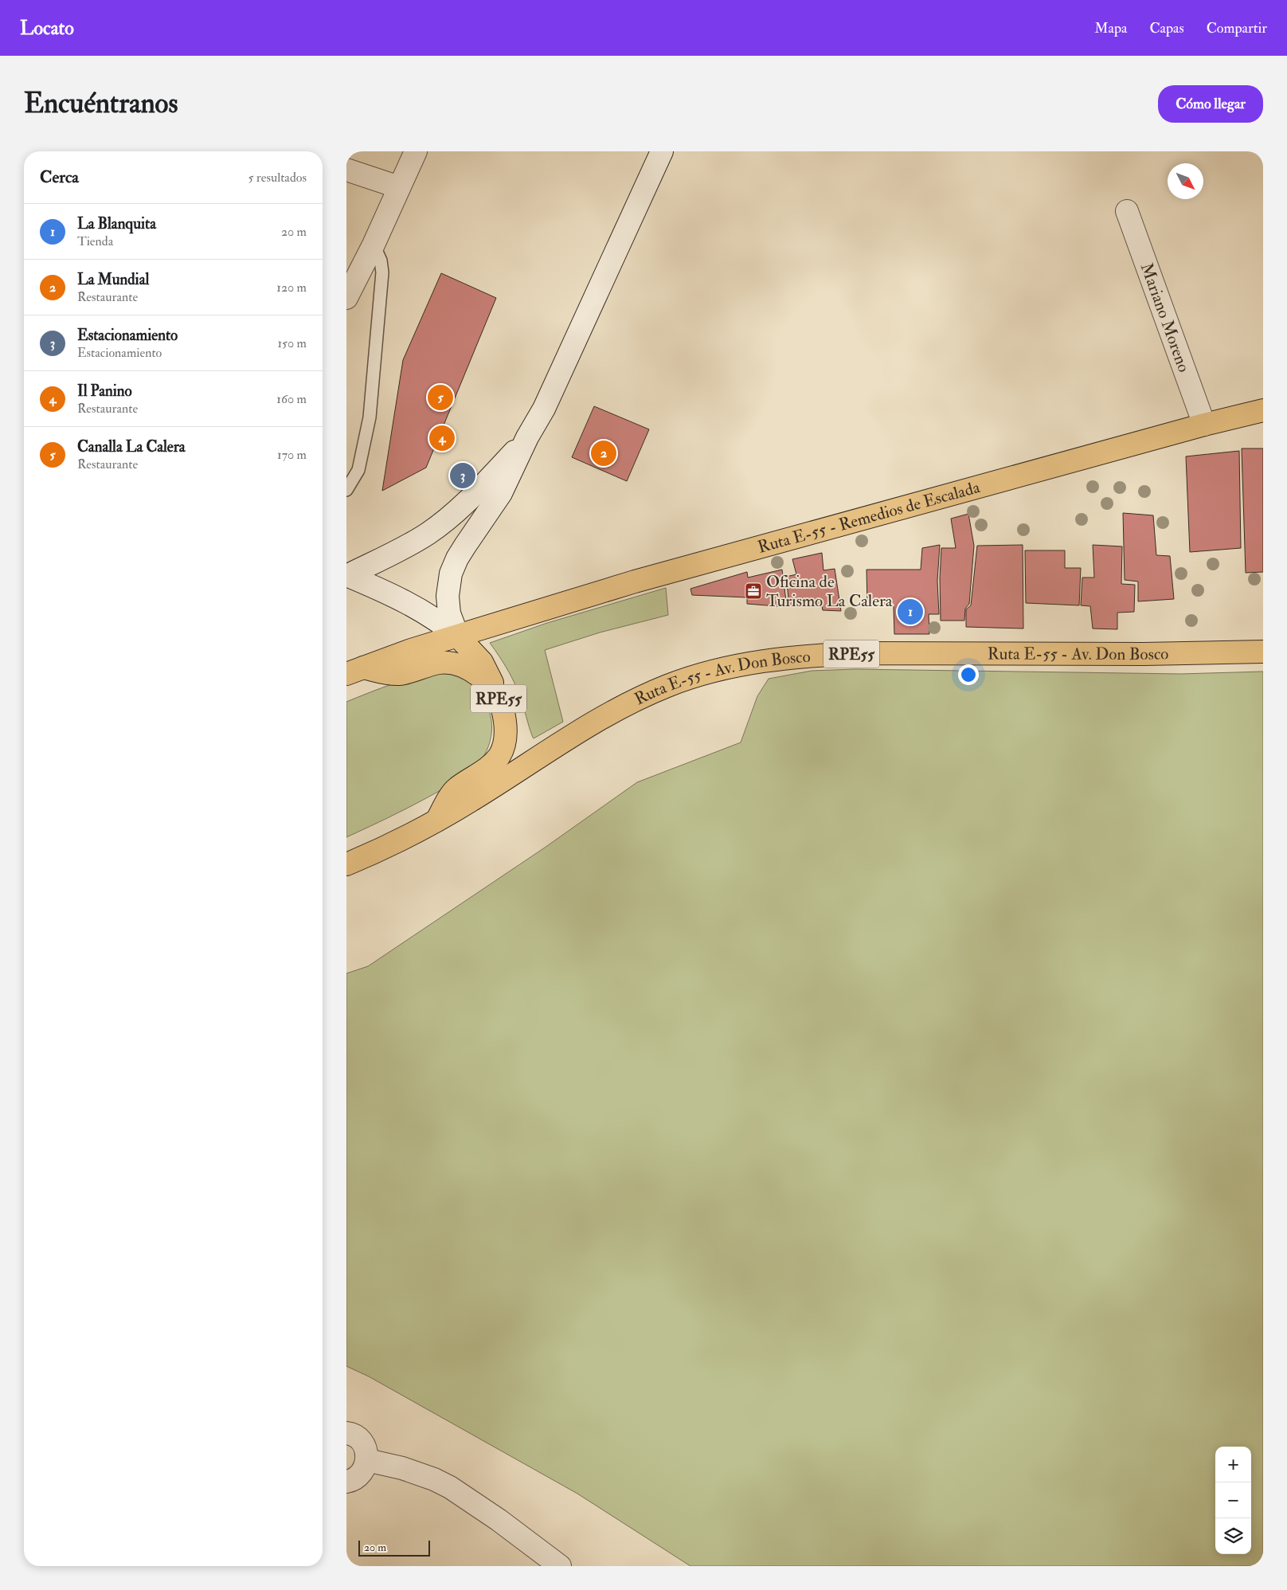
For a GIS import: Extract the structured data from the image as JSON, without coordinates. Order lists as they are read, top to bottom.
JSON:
{
  "streets": {
    "main road": ["Ruta E-55 - Remedios de Escalada", "Ruta E-55 - Av. Don Bosco", "RPE55"],
    "street": ["Mariano Moreno"]
  },
  "crossings": [
    ["Mariano Moreno", "Ruta E-55 - Remedios de Escalada"],
    ["Ruta E-55 - Remedios de Escalada", "RPE55"],
    ["Ruta E-55 - Av. Don Bosco", "RPE55"]
  ],
  "places": {
    "office": ["Oficina de Turismo La Calera"]
  },
  "scale_bar": "20 m",
  "north": "bottom right",
  "page": {
    "header": "Locato",
    "nav": ["Mapa", "Capas", "Compartir"],
    "buttons": "Cómo llegar",
    "title": "Encuéntranos",
    "heading": ["Cerca", "5 resultados"],
    "list": [
      {
        "mark": "1",
        "name": "La Blanquita",
        "note": "Tienda",
        "value": "20 m"
      },
      {
        "mark": "2",
        "name": "La Mundial",
        "note": "Restaurante",
        "value": "120 m"
      },
      {
        "mark": "3",
        "name": "Estacionamiento",
        "note": "Estacionamiento",
        "value": "150 m"
      },
      {
        "mark": "4",
        "name": "Il Panino",
        "note": "Restaurante",
        "value": "160 m"
      },
      {
        "mark": "5",
        "name": "Canalla La Calera",
        "note": "Restaurante",
        "value": "170 m"
      }
    ],
    "pins": [
      "5",
      "4",
      "2",
      "3",
      "1"
    ],
    "map_buttons": ["+", "−"],
    "scale": "20 m"
  }
}
